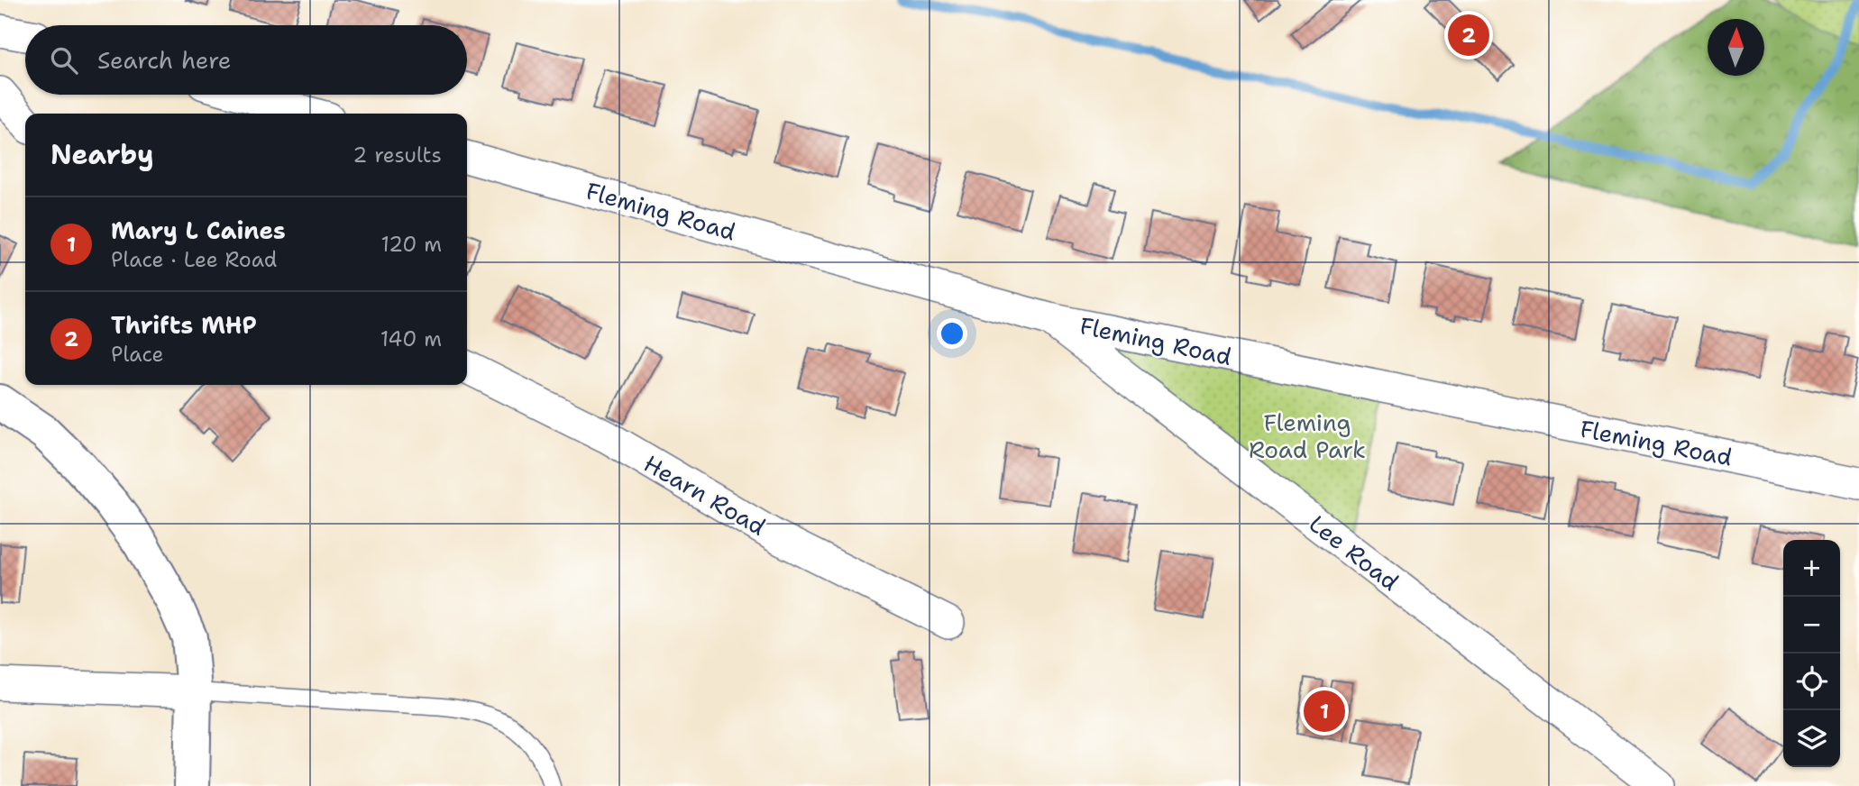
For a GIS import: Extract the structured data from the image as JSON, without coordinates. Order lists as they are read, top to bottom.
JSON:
{
  "streets": {
    "street": ["Fleming Road", "Hearn Road", "Lee Road"]
  },
  "crossings": [
    ["Fleming Road", "Lee Road"]
  ],
  "parks": ["Fleming Road Park"],
  "north": "top",
  "page": {
    "pins": ["2", "1"],
    "search": "Search here",
    "heading": ["Nearby", "2 results"],
    "list": [
      {
        "mark": "1",
        "name": "Mary L Caines",
        "note": "Place · Lee Road",
        "value": "120 m"
      },
      {
        "mark": "2",
        "name": "Thrifts MHP",
        "note": "Place",
        "value": "140 m"
      }
    ],
    "map_buttons": ["+", "−"]
  }
}
